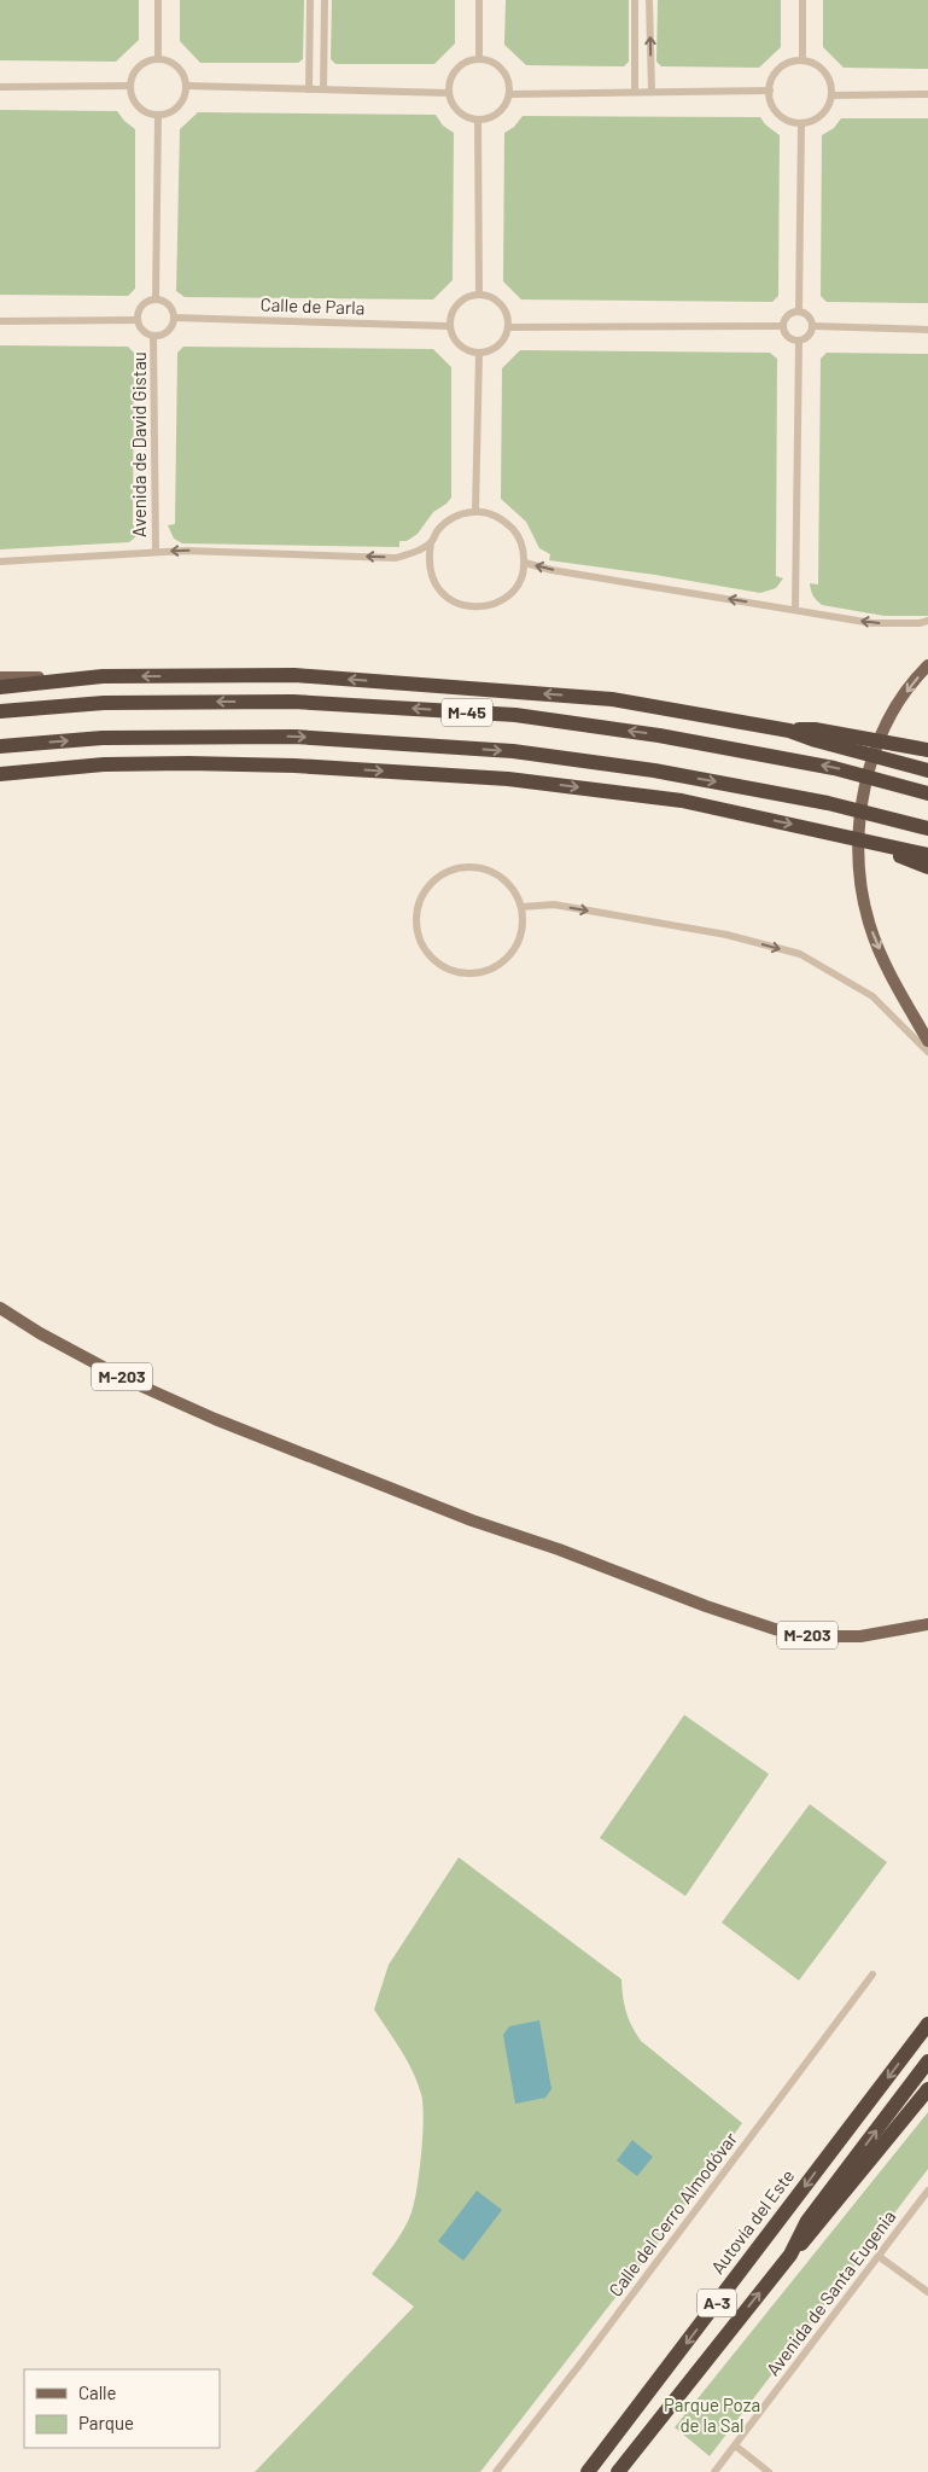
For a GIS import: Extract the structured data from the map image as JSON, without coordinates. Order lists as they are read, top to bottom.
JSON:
{
  "streets": {
    "highway": ["M-45", "Autovía del Este", "A-3"],
    "main road": ["M-203"],
    "street": [
      "Calle de Parla",
      "Avenida de David Gistau",
      "Calle del Cerro Almodóvar",
      "Avenida de Santa Eugenia"
    ]
  },
  "crossings": [
    ["Calle de Parla", "Avenida de David Gistau"]
  ],
  "parks": ["Parque Poza de la Sal"],
  "legend": ["Calle", "Parque"]
}
